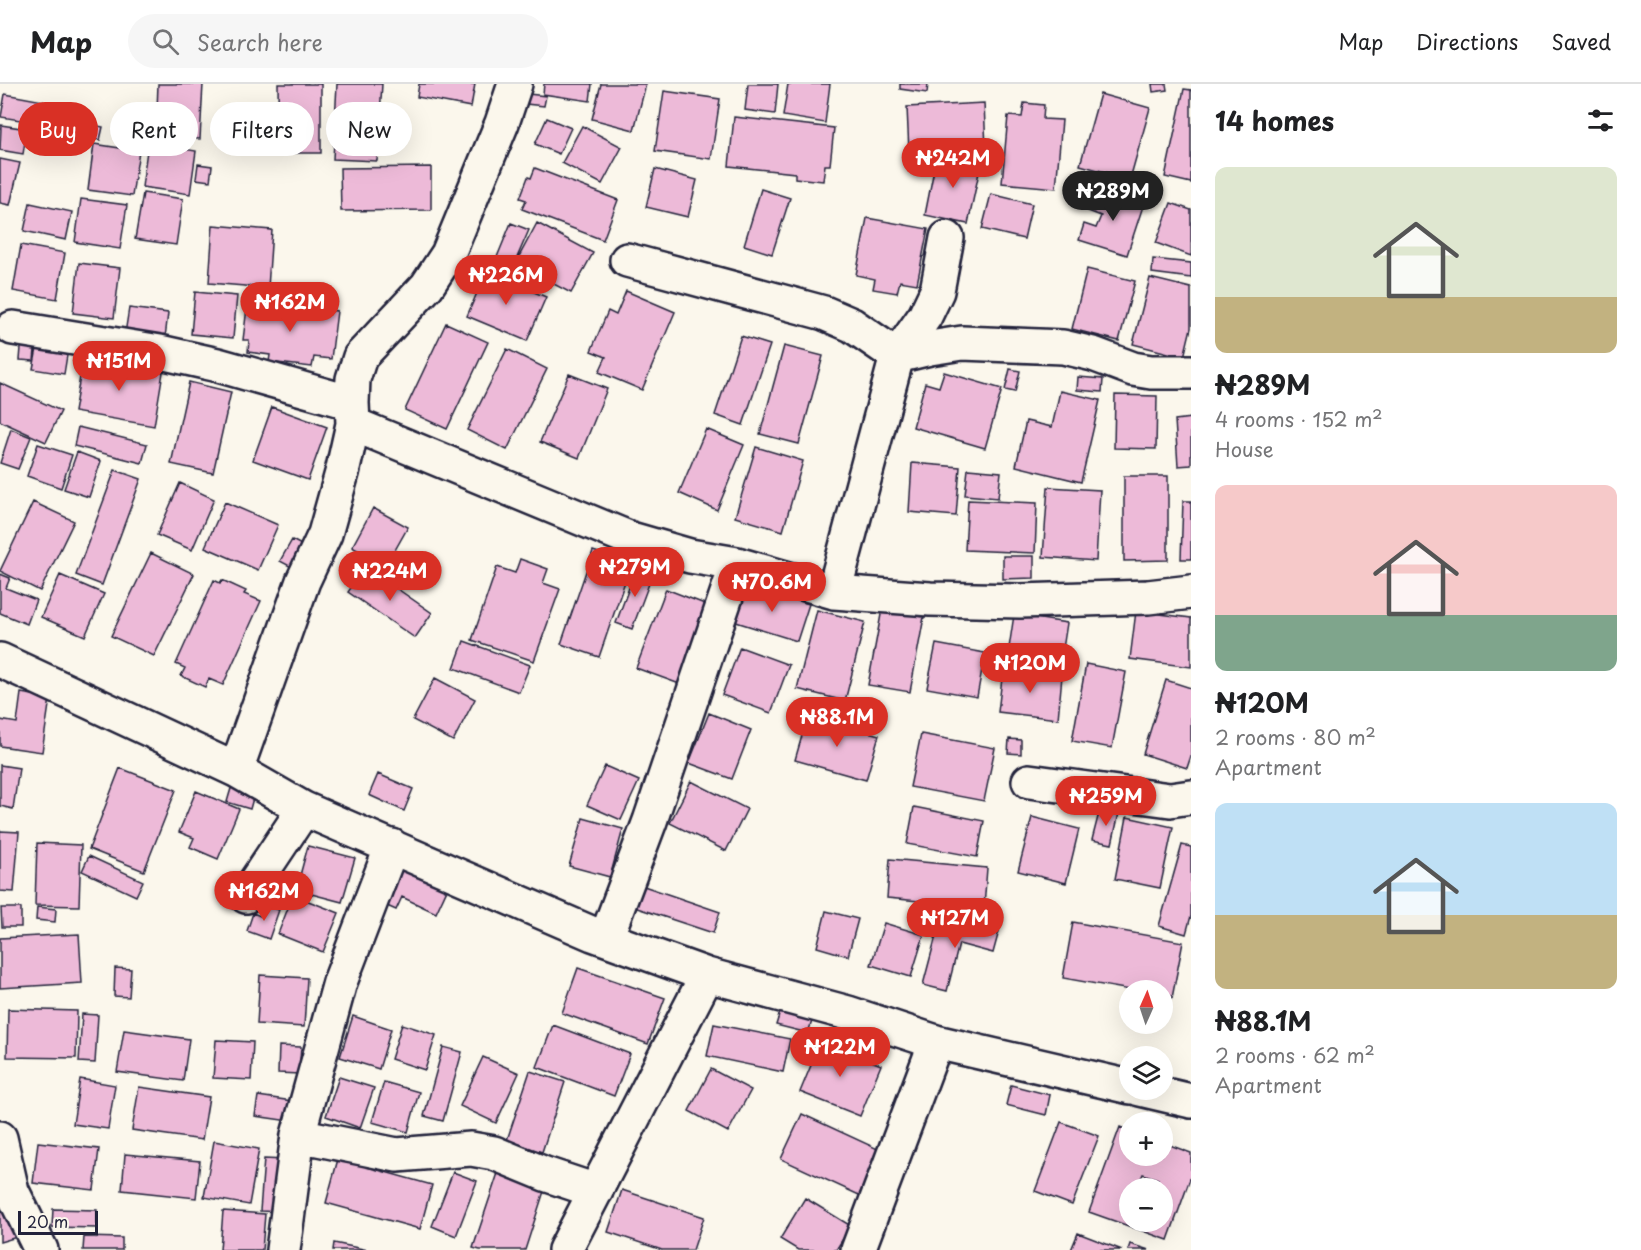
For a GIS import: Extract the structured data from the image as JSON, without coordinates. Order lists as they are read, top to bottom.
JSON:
{
  "scale_bar": "20 m",
  "north": "top",
  "page": {
    "header": "Map",
    "search": "Search here",
    "nav": ["Map", "Directions", "Saved"],
    "heading": "14 homes",
    "chip": [
      "Buy",
      "Rent",
      "Filters",
      "New"
    ],
    "price": [
      "₦242M",
      "₦289M",
      "₦226M",
      "₦162M",
      "₦151M",
      "₦279M",
      "₦224M",
      "₦70.6M",
      "₦120M",
      "₦88.1M",
      "₦259M",
      "₦162M",
      "₦127M",
      "₦122M"
    ],
    "list": [
      {
        "name": "₦289M",
        "note": "4 rooms · 152 m² · House"
      },
      {
        "name": "₦120M",
        "note": "2 rooms · 80 m² · Apartment"
      },
      {
        "name": "₦88.1M",
        "note": "2 rooms · 62 m² · Apartment"
      }
    ],
    "map_buttons": ["+", "−"],
    "scale": "20 m"
  }
}
